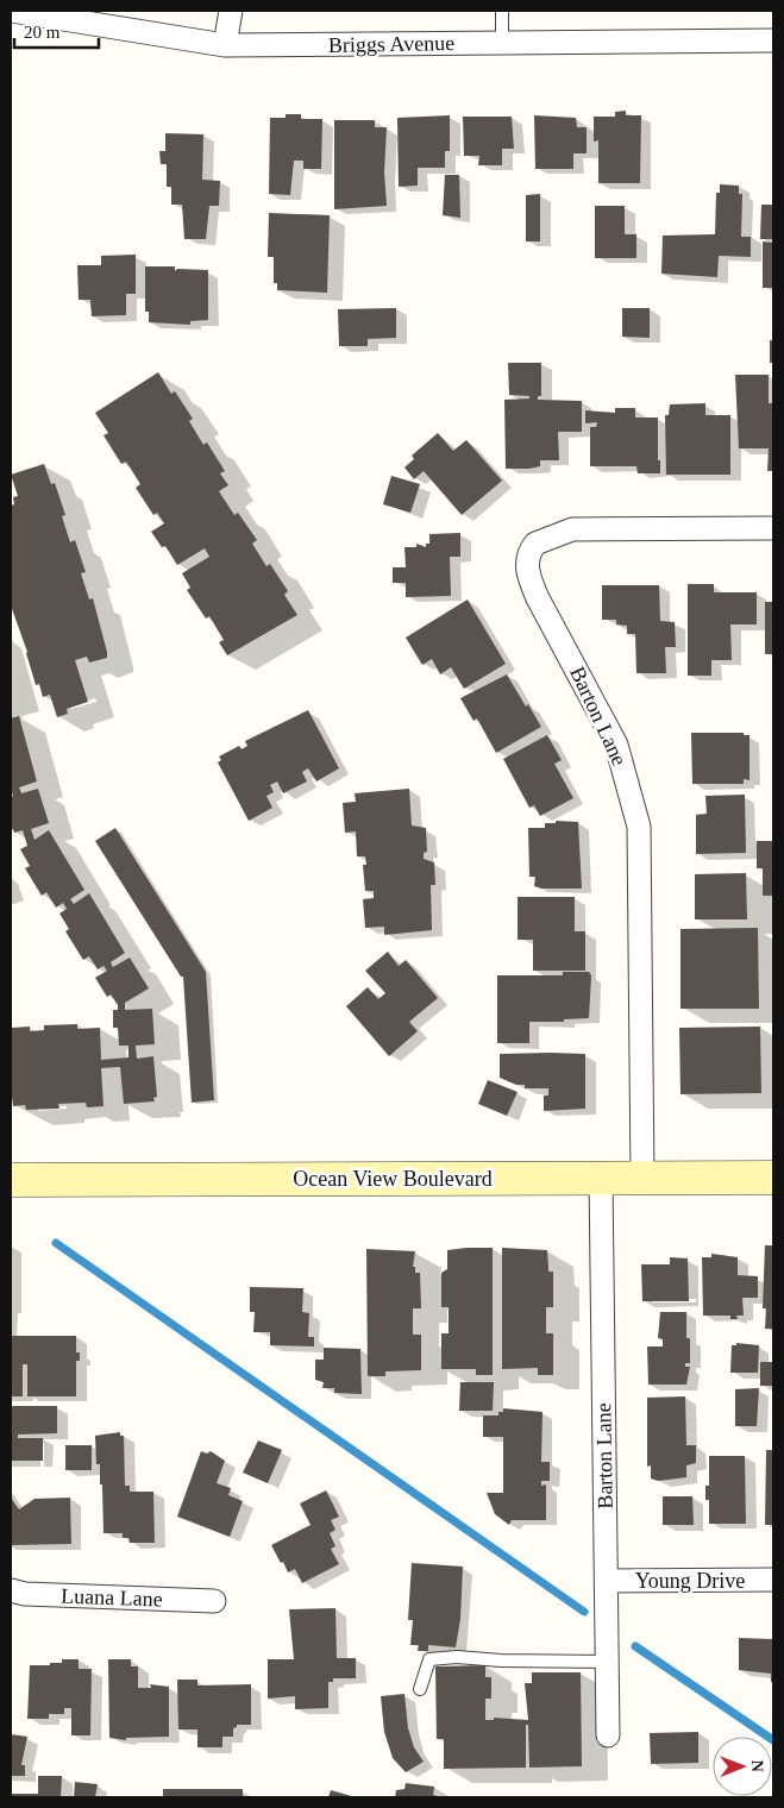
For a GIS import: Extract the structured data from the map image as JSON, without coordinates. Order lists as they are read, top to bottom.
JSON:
{
  "streets": {
    "main road": ["Ocean View Boulevard"],
    "street": [
      "Briggs Avenue",
      "Barton Lane",
      "Young Drive",
      "Luana Lane"
    ]
  },
  "crossings": [
    ["Barton Lane", "Ocean View Boulevard"],
    ["Barton Lane", "Young Drive"]
  ],
  "scale_bar": "20 m",
  "north": "right"
}
